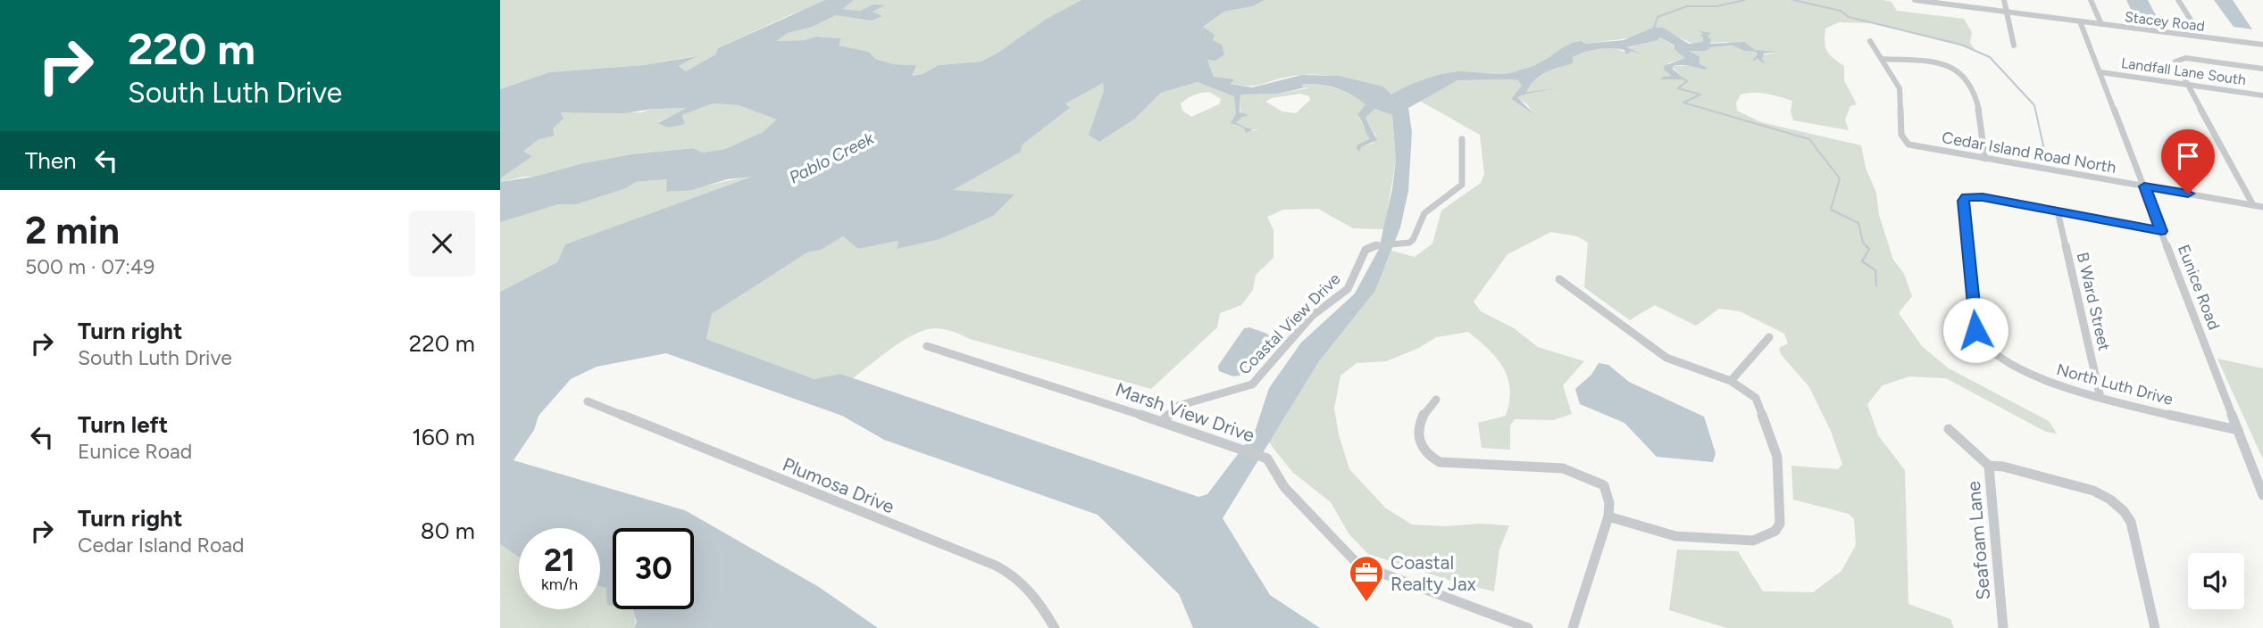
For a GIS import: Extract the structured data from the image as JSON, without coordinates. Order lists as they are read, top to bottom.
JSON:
{
  "streets": {
    "street": [
      "Stacey Road",
      "Landfall Lane South",
      "Cedar Island Road North",
      "Eunice Road",
      "B Ward Street",
      "Coastal View Drive",
      "North Luth Drive",
      "Marsh View Drive",
      "Plumosa Drive",
      "Seafoam Lane"
    ]
  },
  "crossings": [
    ["Stacey Road", "Eunice Road"],
    ["Landfall Lane South", "Eunice Road"],
    ["Cedar Island Road North", "Eunice Road"],
    ["Eunice Road", "North Luth Drive"],
    ["B Ward Street", "North Luth Drive"],
    ["Coastal View Drive", "Marsh View Drive"]
  ],
  "water": ["Pablo Creek"],
  "places": {
    "office": ["Coastal Realty Jax"]
  },
  "page": {
    "turn": ["220 m", "South Luth Drive"],
    "then": "Then",
    "heading": ["2 min", "500 m · 07:49"],
    "list": [
      {
        "name": "Turn right",
        "note": "South Luth Drive",
        "value": "220 m"
      },
      {
        "name": "Turn left",
        "note": "Eunice Road",
        "value": "160 m"
      },
      {
        "name": "Turn right",
        "note": "Cedar Island Road",
        "value": "80 m"
      }
    ],
    "speed": "21 km/h",
    "limit": "30"
  }
}
